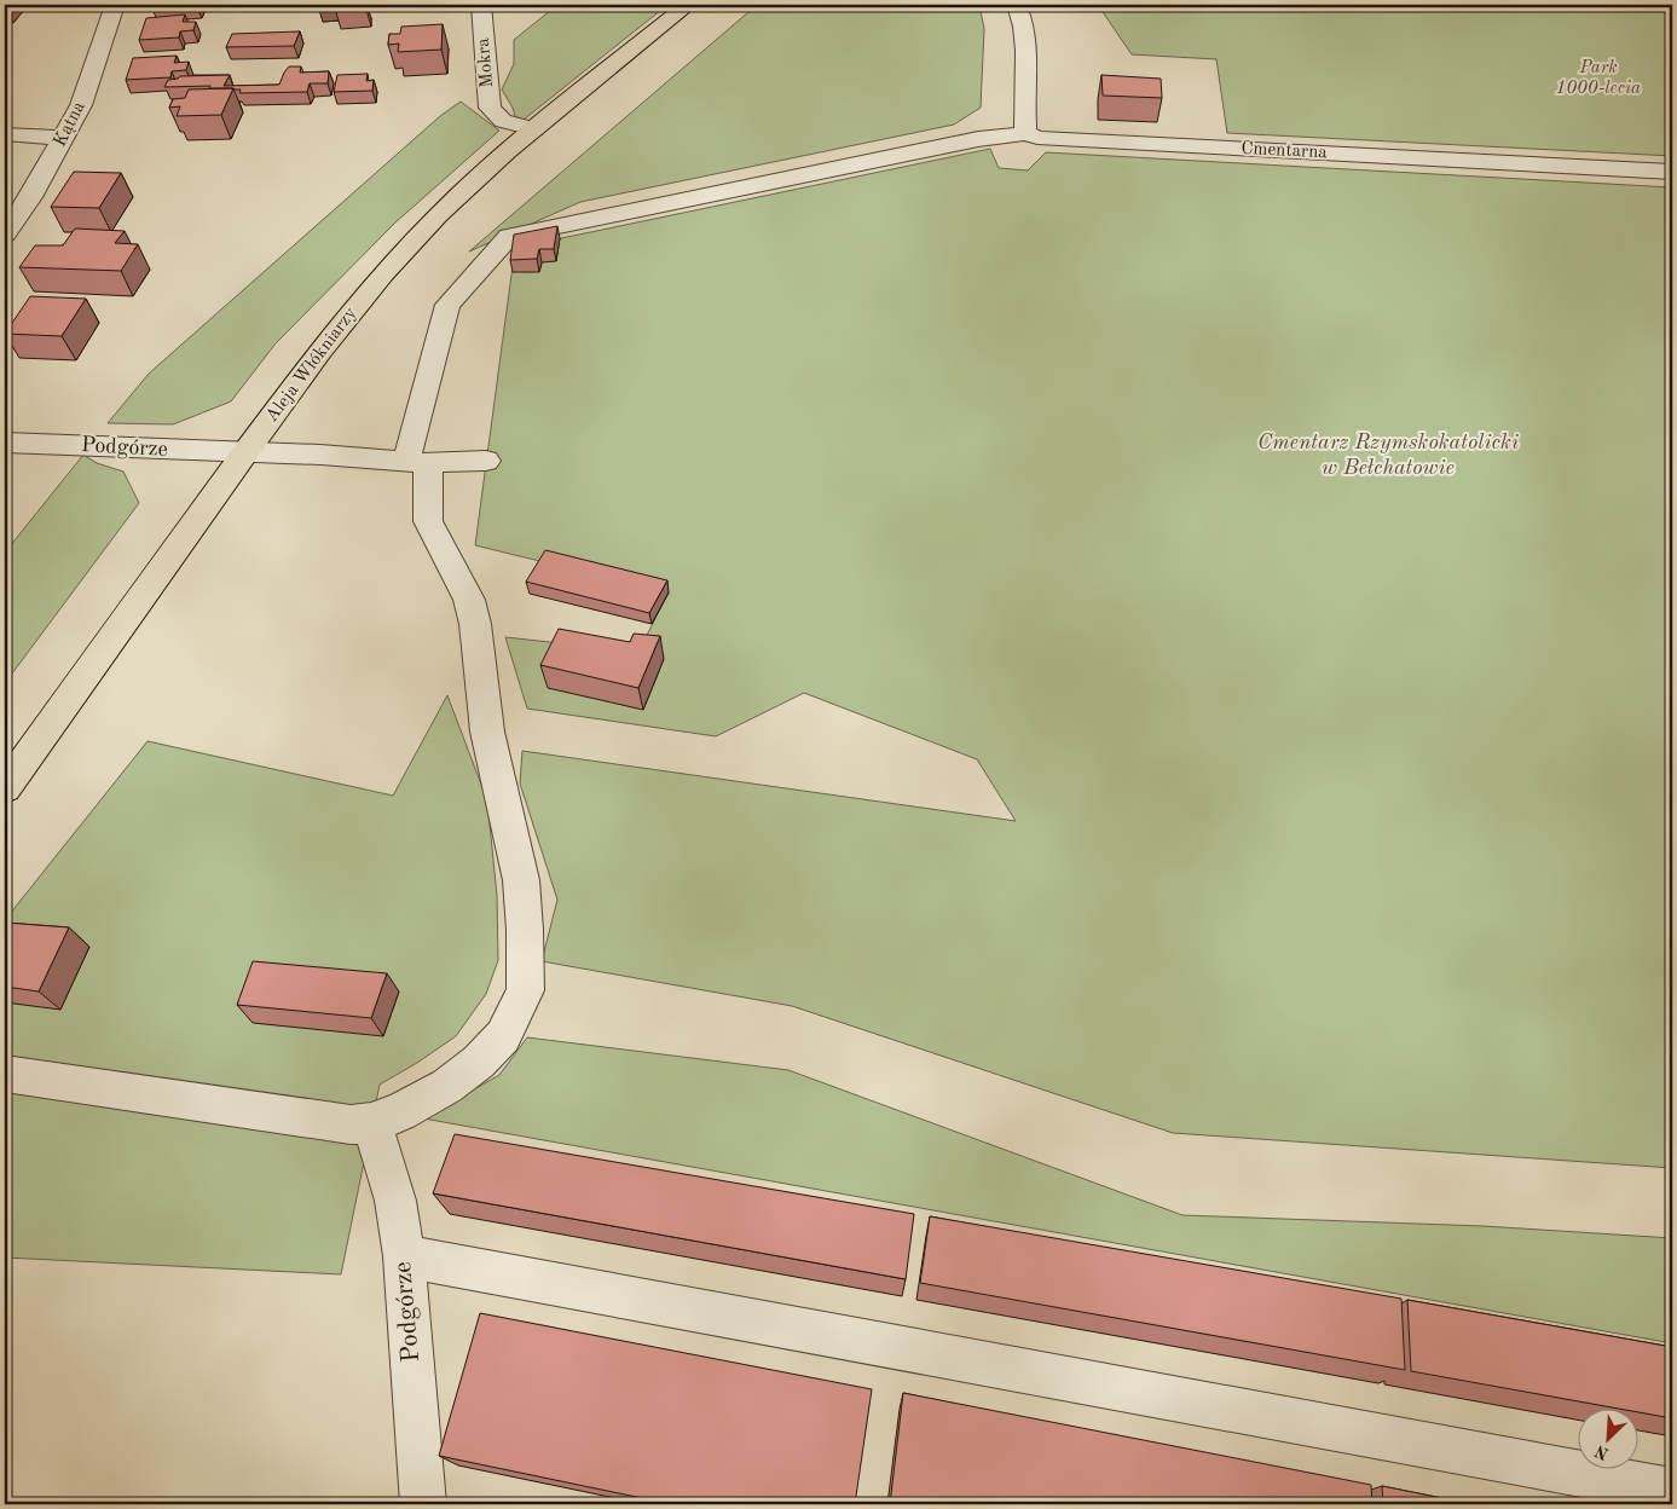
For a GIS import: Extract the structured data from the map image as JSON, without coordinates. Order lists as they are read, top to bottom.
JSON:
{
  "streets": {
    "main road": ["Aleja Włókniarzy"],
    "street": [
      "Mokra",
      "Kątna",
      "Cmentarna",
      "Podgórze"
    ]
  },
  "crossings": [
    ["Mokra", "Aleja Włókniarzy"],
    ["Cmentarna", "Podgórze"],
    ["Aleja Włókniarzy", "Podgórze"]
  ],
  "parks": ["Park 1000-lecia", "Cmentarz Rzymskokatolicki w Bełchatowie"],
  "north": "bottom left"
}
